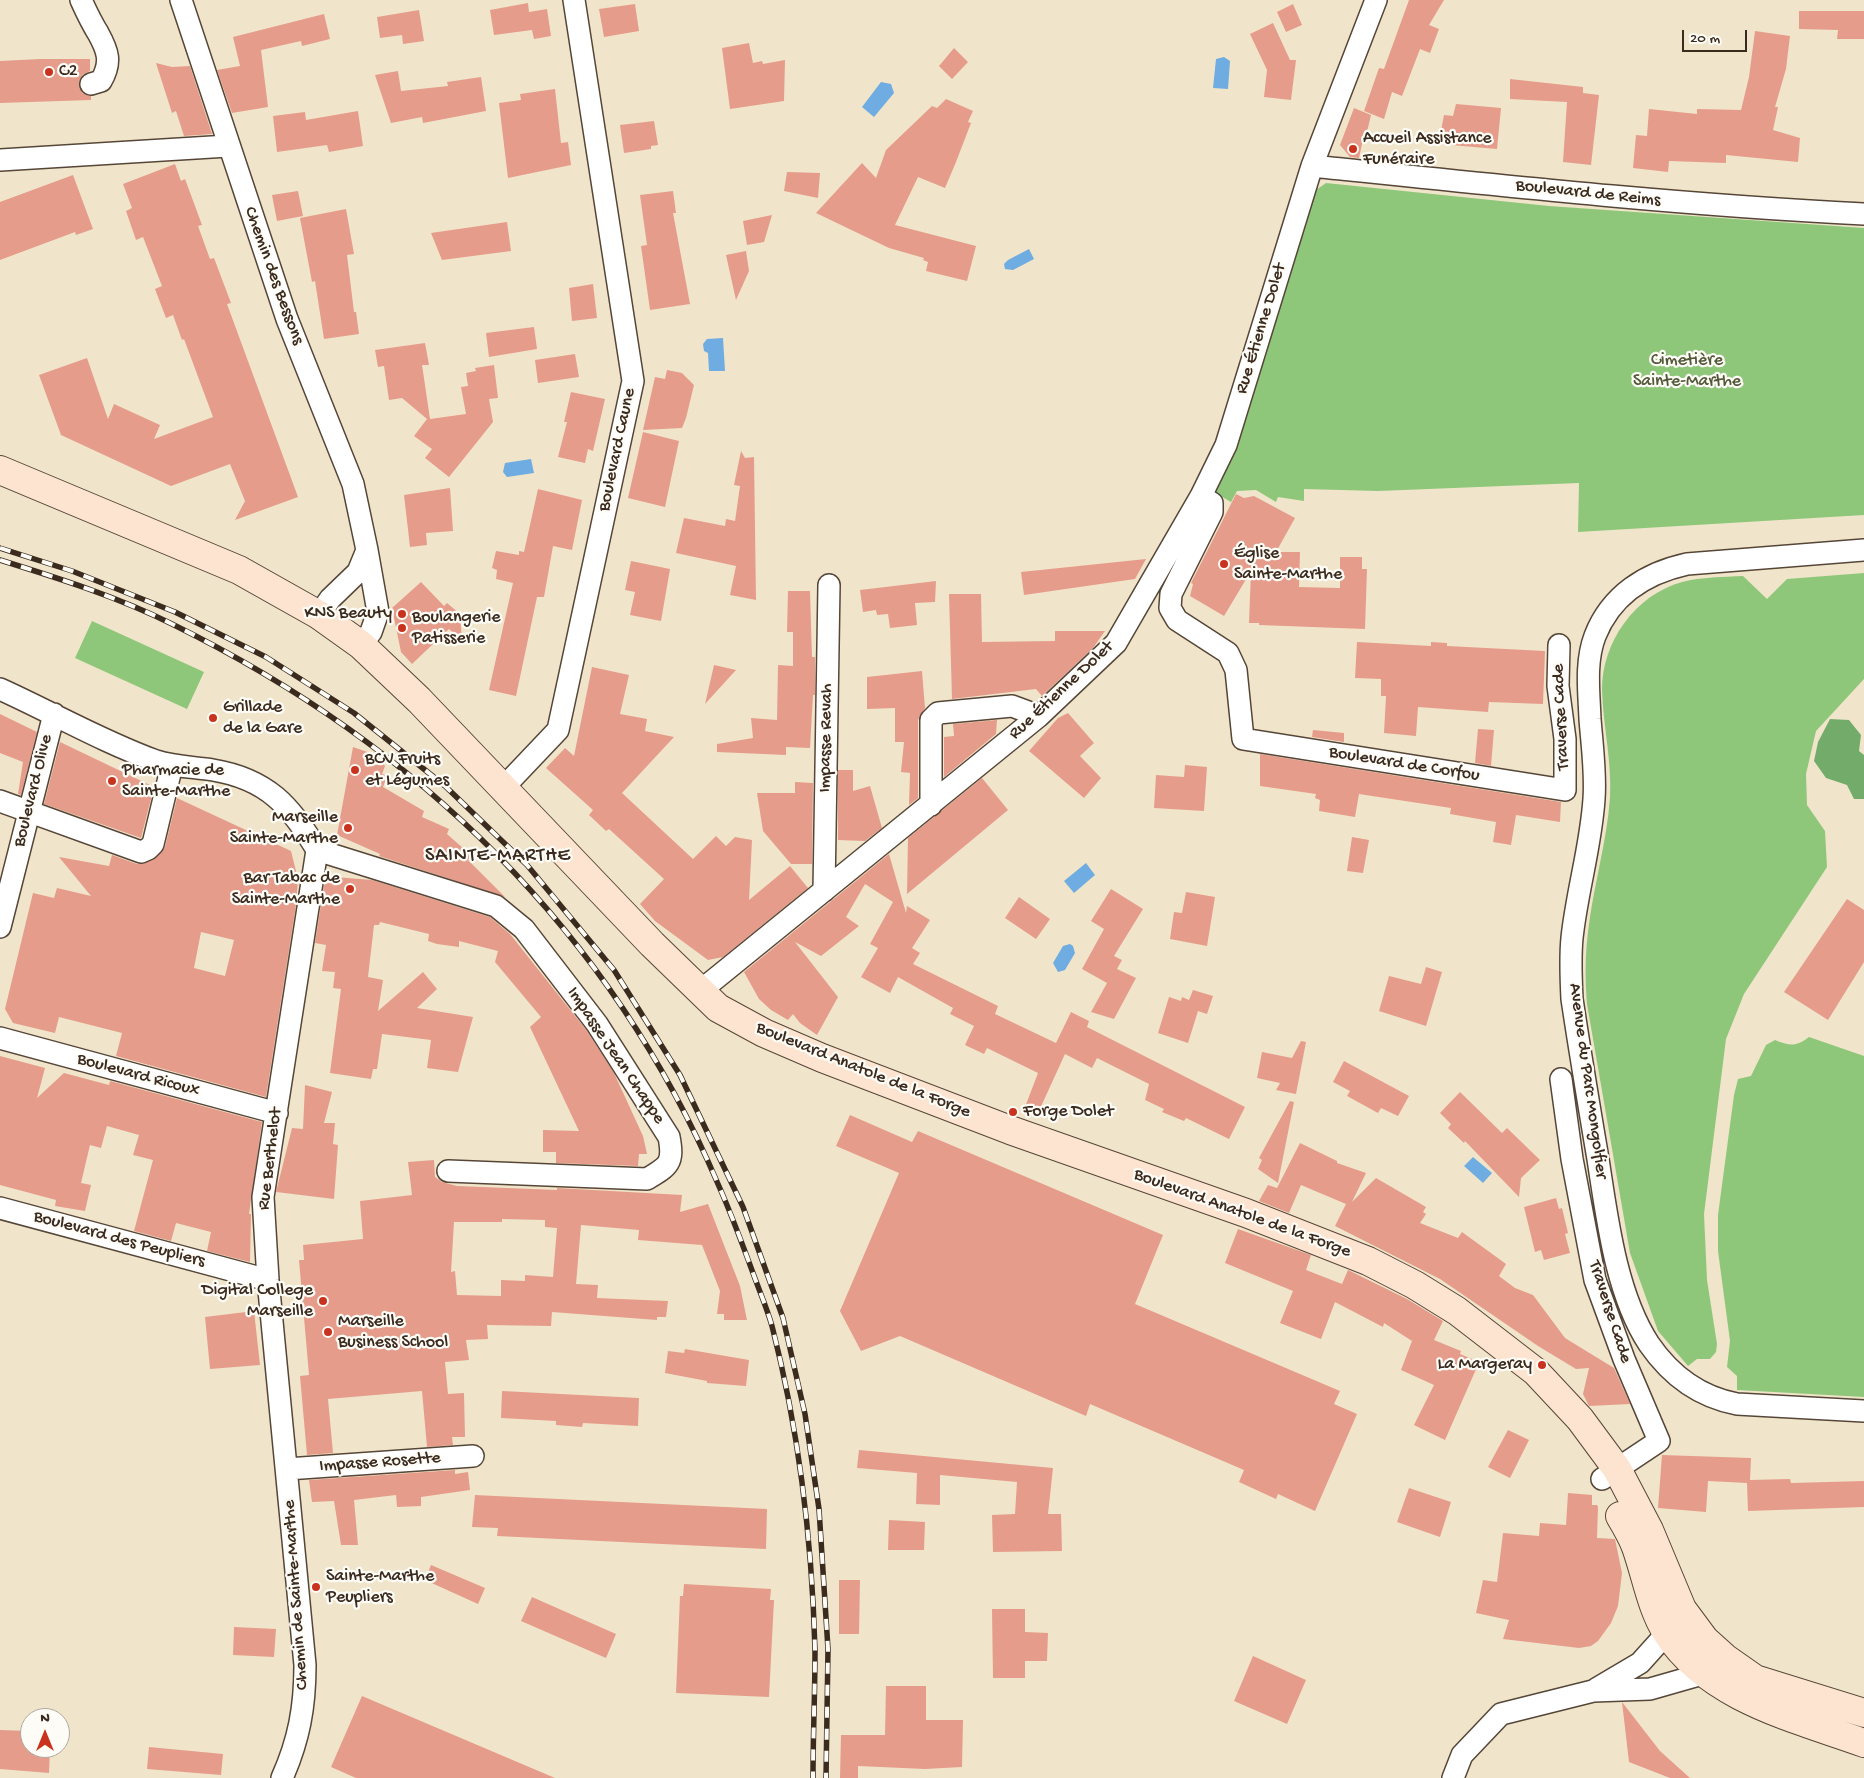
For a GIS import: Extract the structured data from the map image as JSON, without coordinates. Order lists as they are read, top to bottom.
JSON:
{
  "streets": {
    "main road": ["Boulevard Anatole de la Forge"],
    "street": [
      "Boulevard de Reims",
      "Chemin des Bessons",
      "Rue Étienne Dolet",
      "Boulevard Caune",
      "Traverse Cade",
      "Impasse Revah",
      "Boulevard de Corfou",
      "Boulevard Olive",
      "Impasse Jean Chappe",
      "Boulevard Ricoux",
      "Avenue du Parc Mongolfier",
      "Rue Berthelot",
      "Boulevard des Peupliers",
      "Impasse Rosette",
      "Chemin de Sainte-Marthe"
    ]
  },
  "crossings": [
    ["Boulevard de Reims", "Rue Étienne Dolet"],
    ["Chemin des Bessons", "Boulevard Anatole de la Forge"],
    ["Rue Étienne Dolet", "Impasse Revah"],
    ["Rue Étienne Dolet", "Boulevard de Corfou"],
    ["Rue Étienne Dolet", "Boulevard Anatole de la Forge"],
    ["Boulevard Caune", "Boulevard Anatole de la Forge"],
    ["Traverse Cade", "Boulevard de Corfou"],
    ["Traverse Cade", "Boulevard Anatole de la Forge"],
    ["Impasse Jean Chappe", "Rue Berthelot"],
    ["Boulevard Ricoux", "Rue Berthelot"],
    ["Rue Berthelot", "Boulevard des Peupliers"],
    ["Rue Berthelot", "Impasse Rosette"],
    ["Rue Berthelot", "Chemin de Sainte-Marthe"],
    ["Impasse Rosette", "Chemin de Sainte-Marthe"]
  ],
  "districts": ["SAINTE-MARTHE"],
  "parks": ["Cimetière Sainte-Marthe"],
  "places": [
    "C2",
    "Accueil Assistance Funéraire",
    "Église Sainte-Marthe",
    "KNS Beauty",
    "Boulangerie Patisserie",
    "Grillade de la Gare",
    "BCV Fruits et Légumes",
    "Pharmacie de Sainte-Marthe",
    "Marseille Sainte-Marthe",
    "Bar Tabac de Sainte-Marthe",
    "Forge Dolet",
    "Digital College Marseille",
    "Marseille Business School",
    "La Margeray",
    "Sainte-Marthe Peupliers"
  ],
  "scale_bar": "20 m",
  "north": "top"
}
